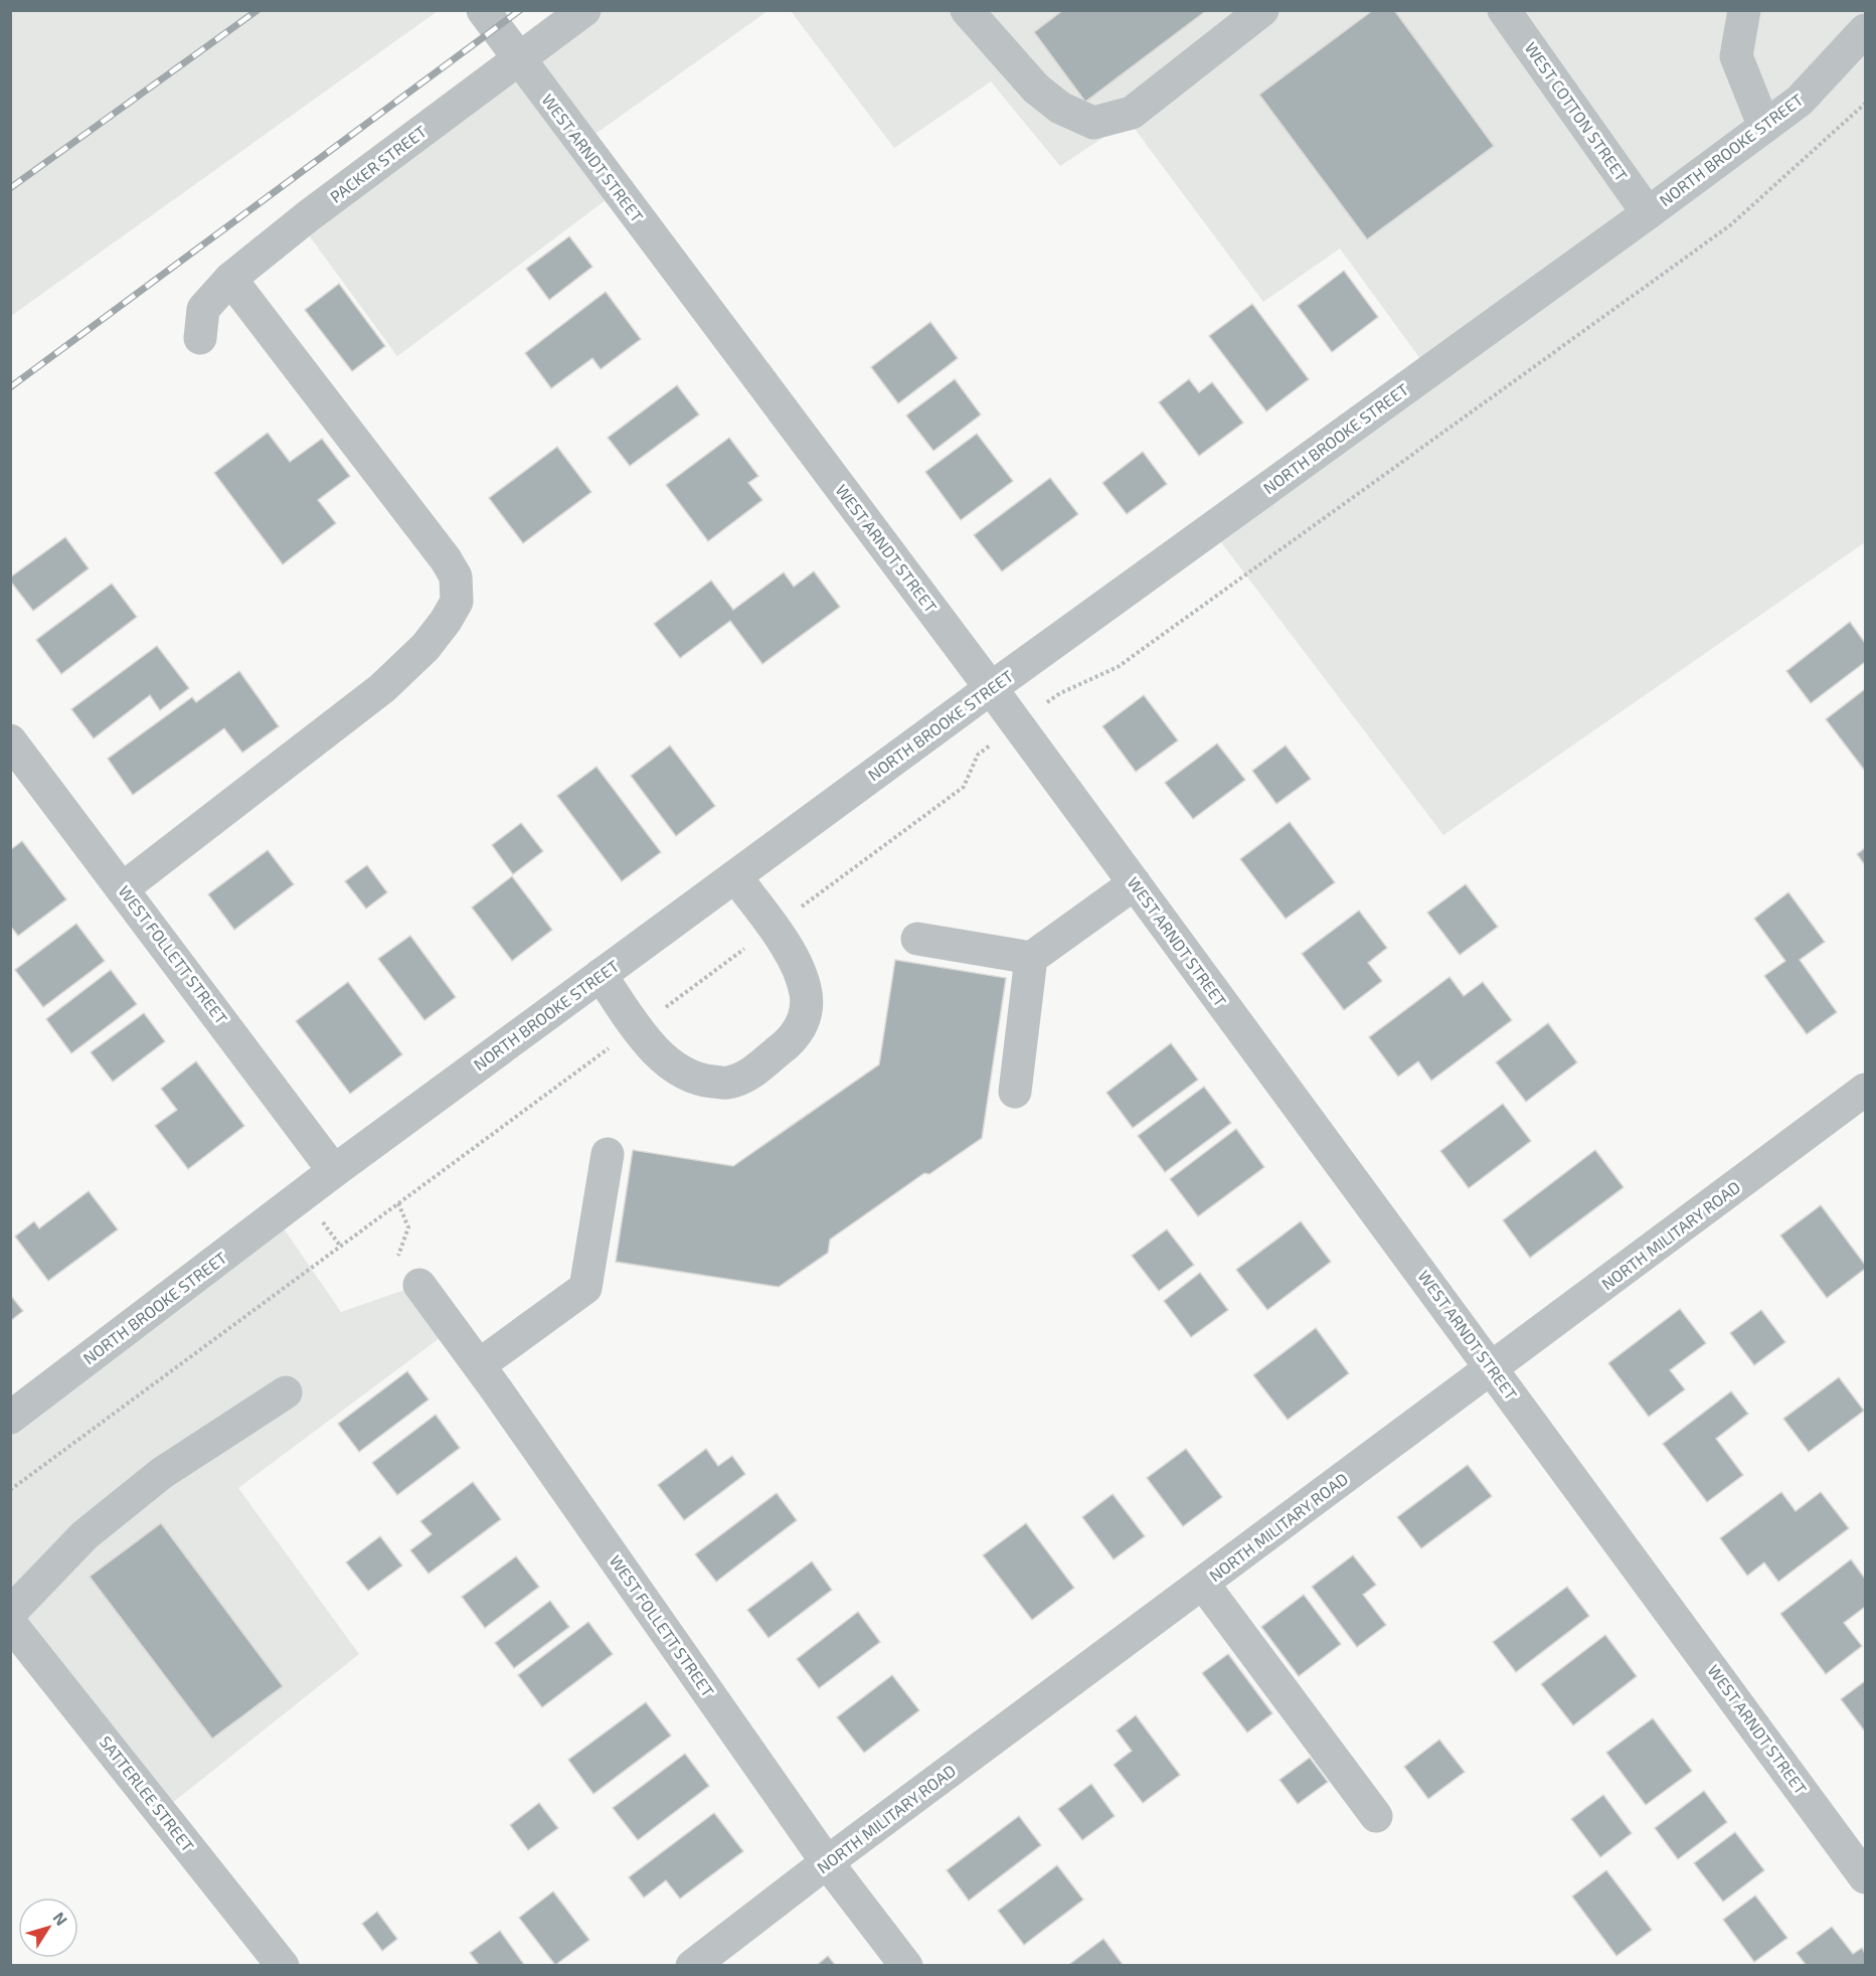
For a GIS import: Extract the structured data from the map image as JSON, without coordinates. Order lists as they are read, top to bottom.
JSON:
{
  "streets": {
    "street": [
      "WEST COTTON STREET",
      "NORTH BROOKE STREET",
      "WEST ARNDT STREET",
      "PACKER STREET",
      "WEST FOLLETT STREET",
      "NORTH MILITARY ROAD",
      "SATTERLEE STREET"
    ]
  },
  "crossings": [
    ["WEST COTTON STREET", "NORTH BROOKE STREET"],
    ["NORTH BROOKE STREET", "WEST ARNDT STREET"],
    ["NORTH BROOKE STREET", "WEST FOLLETT STREET"],
    ["WEST ARNDT STREET", "PACKER STREET"],
    ["WEST ARNDT STREET", "NORTH MILITARY ROAD"],
    ["WEST FOLLETT STREET", "NORTH MILITARY ROAD"]
  ],
  "north": "top right"
}
